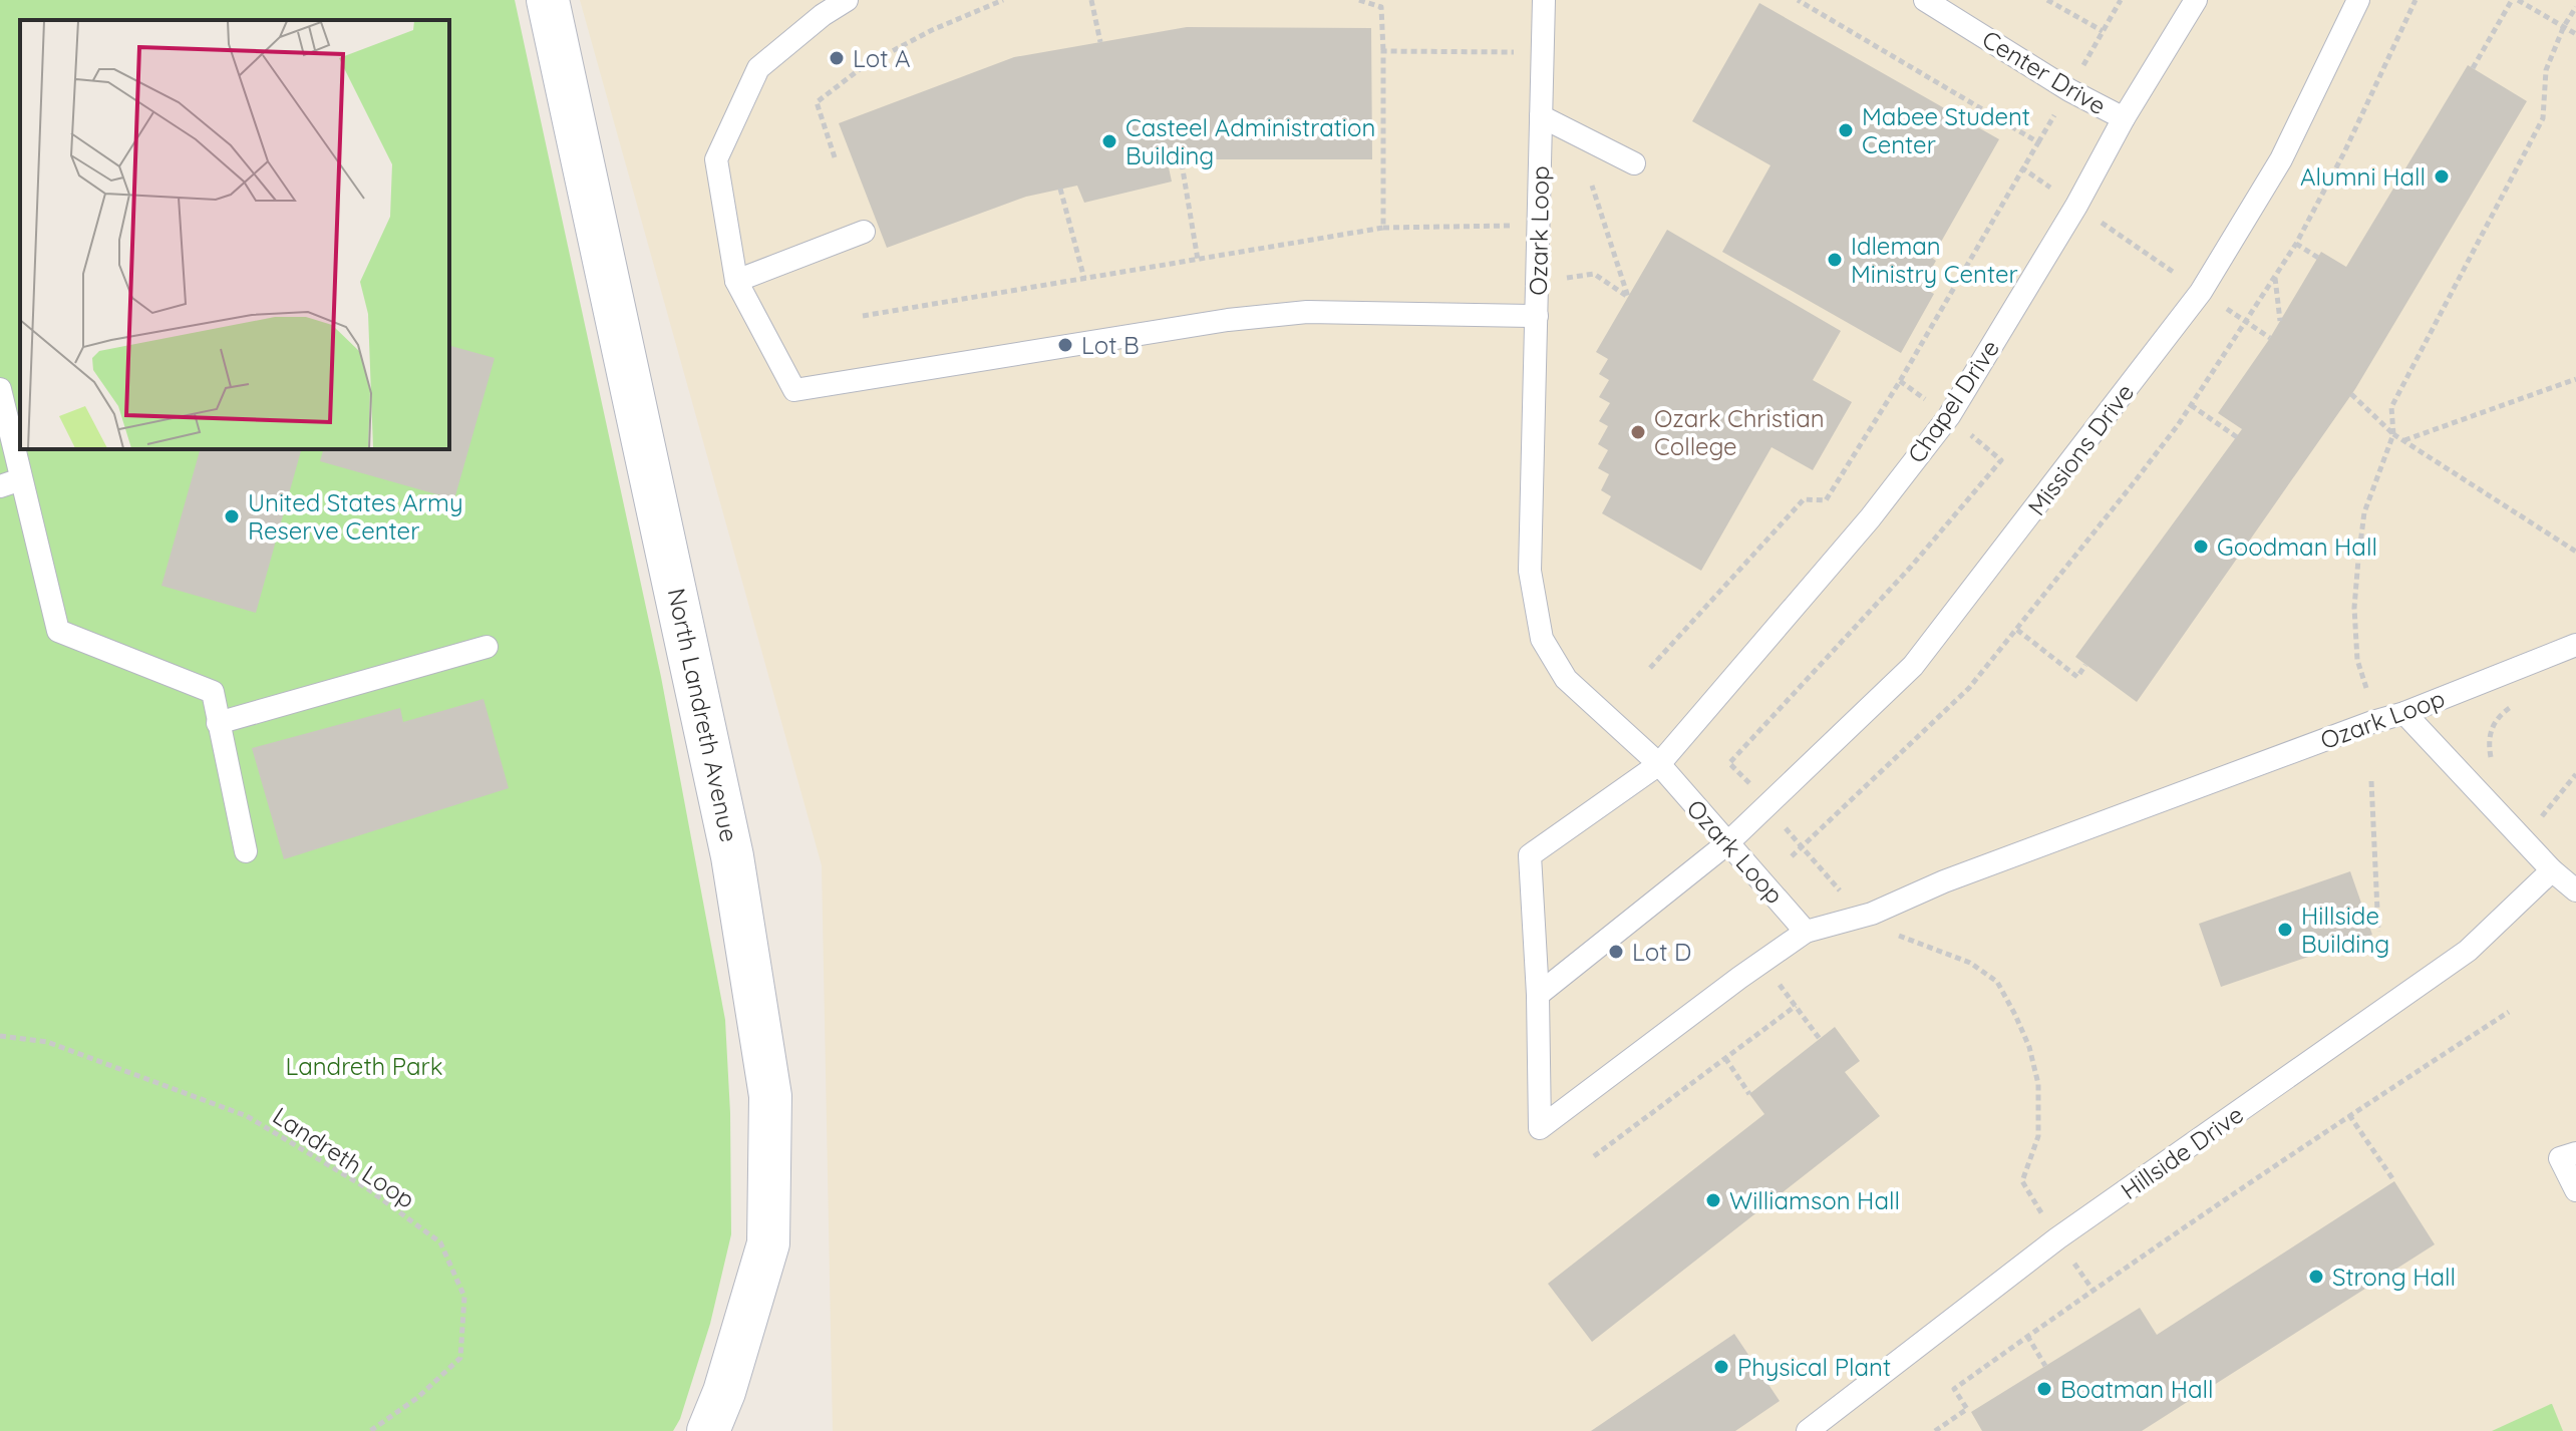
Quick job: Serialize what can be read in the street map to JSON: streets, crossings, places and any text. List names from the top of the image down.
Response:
{
  "streets": {
    "street": ["North Landreth Avenue"],
    "lane": [
      "Center Drive",
      "Ozark Loop",
      "Chapel Drive",
      "Missions Drive",
      "Hillside Drive"
    ],
    "path": ["Landreth Loop"]
  },
  "crossings": [
    ["Center Drive", "Chapel Drive"],
    ["Ozark Loop", "Chapel Drive"],
    ["Ozark Loop", "Missions Drive"],
    ["Chapel Drive", "Missions Drive"]
  ],
  "parks": ["Landreth Park"],
  "places": [
    "Lot A",
    "Mabee Student Center",
    "Casteel Administration Building",
    "Alumni Hall",
    "Idleman Ministry Center",
    "Lot B",
    "Ozark Christian College",
    "United States Army Reserve Center",
    "Goodman Hall",
    "Hillside Building",
    "Lot D",
    "Williamson Hall",
    "Strong Hall",
    "Physical Plant",
    "Boatman Hall"
  ]
}
